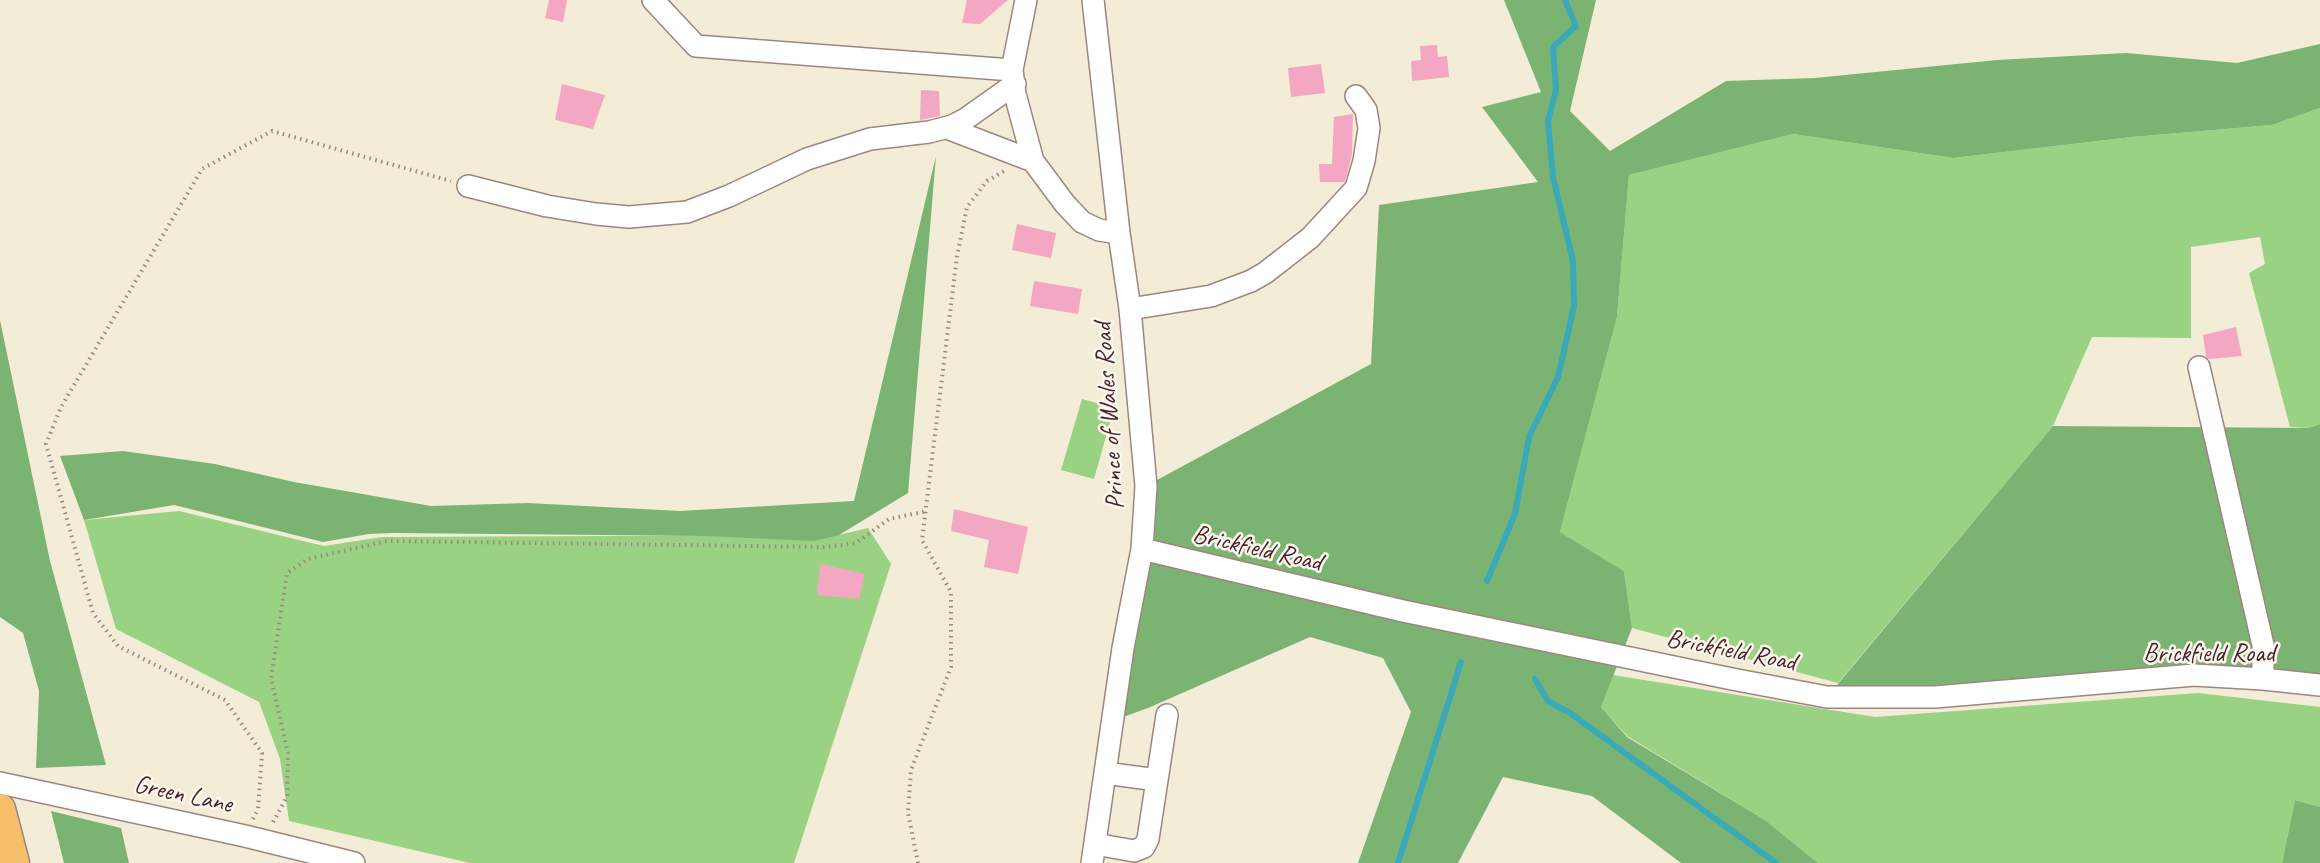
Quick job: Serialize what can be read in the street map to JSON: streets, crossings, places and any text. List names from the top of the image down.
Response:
{
  "streets": {
    "street": ["Prince of Wales Road", "Brickfield Road", "Green Lane"]
  },
  "crossings": [
    ["Prince of Wales Road", "Brickfield Road"]
  ]
}
